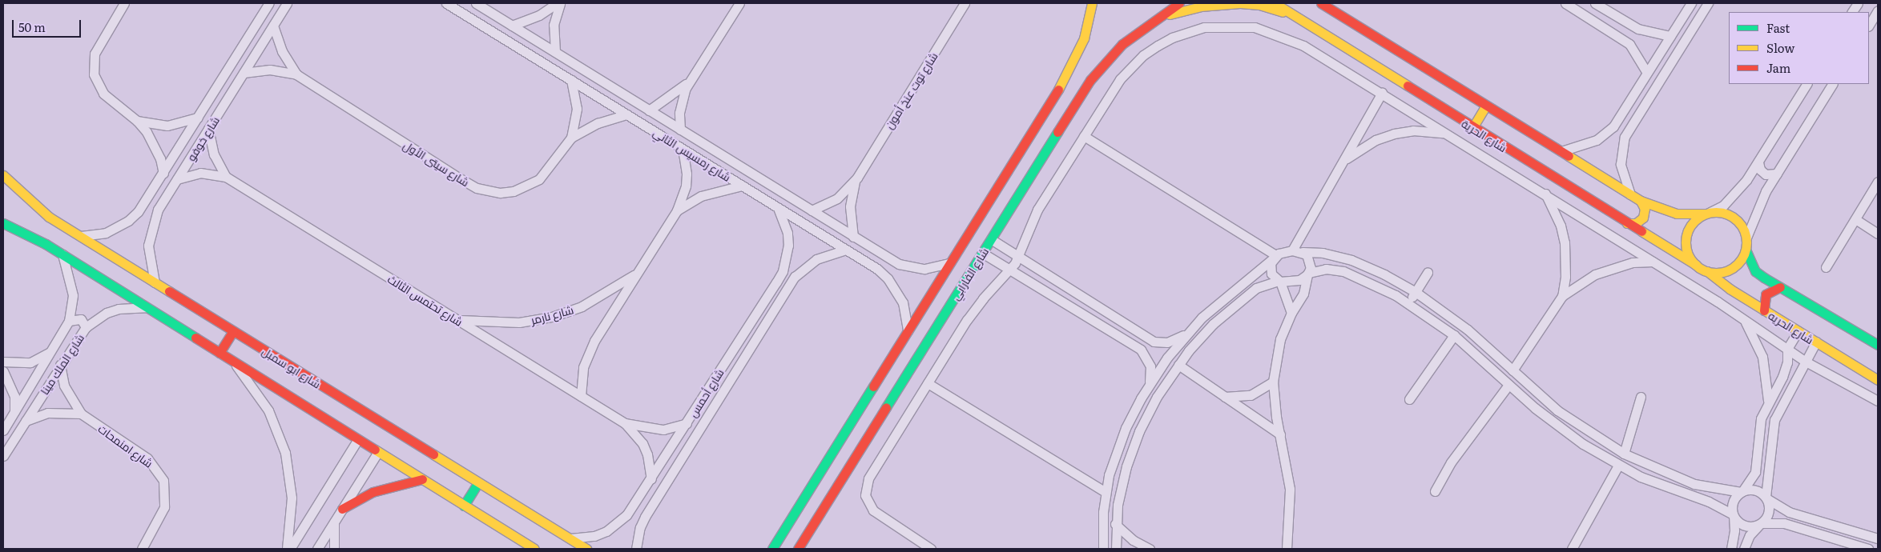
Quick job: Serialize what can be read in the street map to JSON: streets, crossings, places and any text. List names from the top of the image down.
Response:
{
  "streets": {
    "street": [
      "شارع توت عنخ أمون",
      "شارع الحرية",
      "شارع خوفو",
      "شارع رمسيس الثاني",
      "شارع سيتى الأول",
      "شارع الفارابي",
      "شارع تحتمس الثالث",
      "شارع نارمر",
      "شارع الحريه",
      "شارع الملك مينا",
      "شارع ابو سمبل",
      "شارع أحمس",
      "شارع امنمحات"
    ]
  },
  "crossings": [
    ["شارع توت عنخ أمون", "شارع رمسيس الثاني"],
    ["شارع الحرية", "شارع الفارابي"],
    ["شارع الحرية", "شارع الحريه"],
    ["شارع خوفو", "شارع سيتى الأول"],
    ["شارع خوفو", "شارع تحتمس الثالث"],
    ["شارع خوفو", "شارع ابو سمبل"],
    ["شارع رمسيس الثاني", "شارع سيتى الأول"],
    ["شارع رمسيس الثاني", "شارع الفارابي"],
    ["شارع رمسيس الثاني", "شارع نارمر"],
    ["شارع رمسيس الثاني", "شارع أحمس"],
    ["شارع تحتمس الثالث", "شارع نارمر"],
    ["شارع تحتمس الثالث", "شارع أحمس"],
    ["شارع الملك مينا", "شارع امنمحات"],
    ["شارع ابو سمبل", "شارع أحمس"]
  ],
  "legend": ["Fast", "Slow", "Jam"],
  "scale_bar": "50 m"
}
